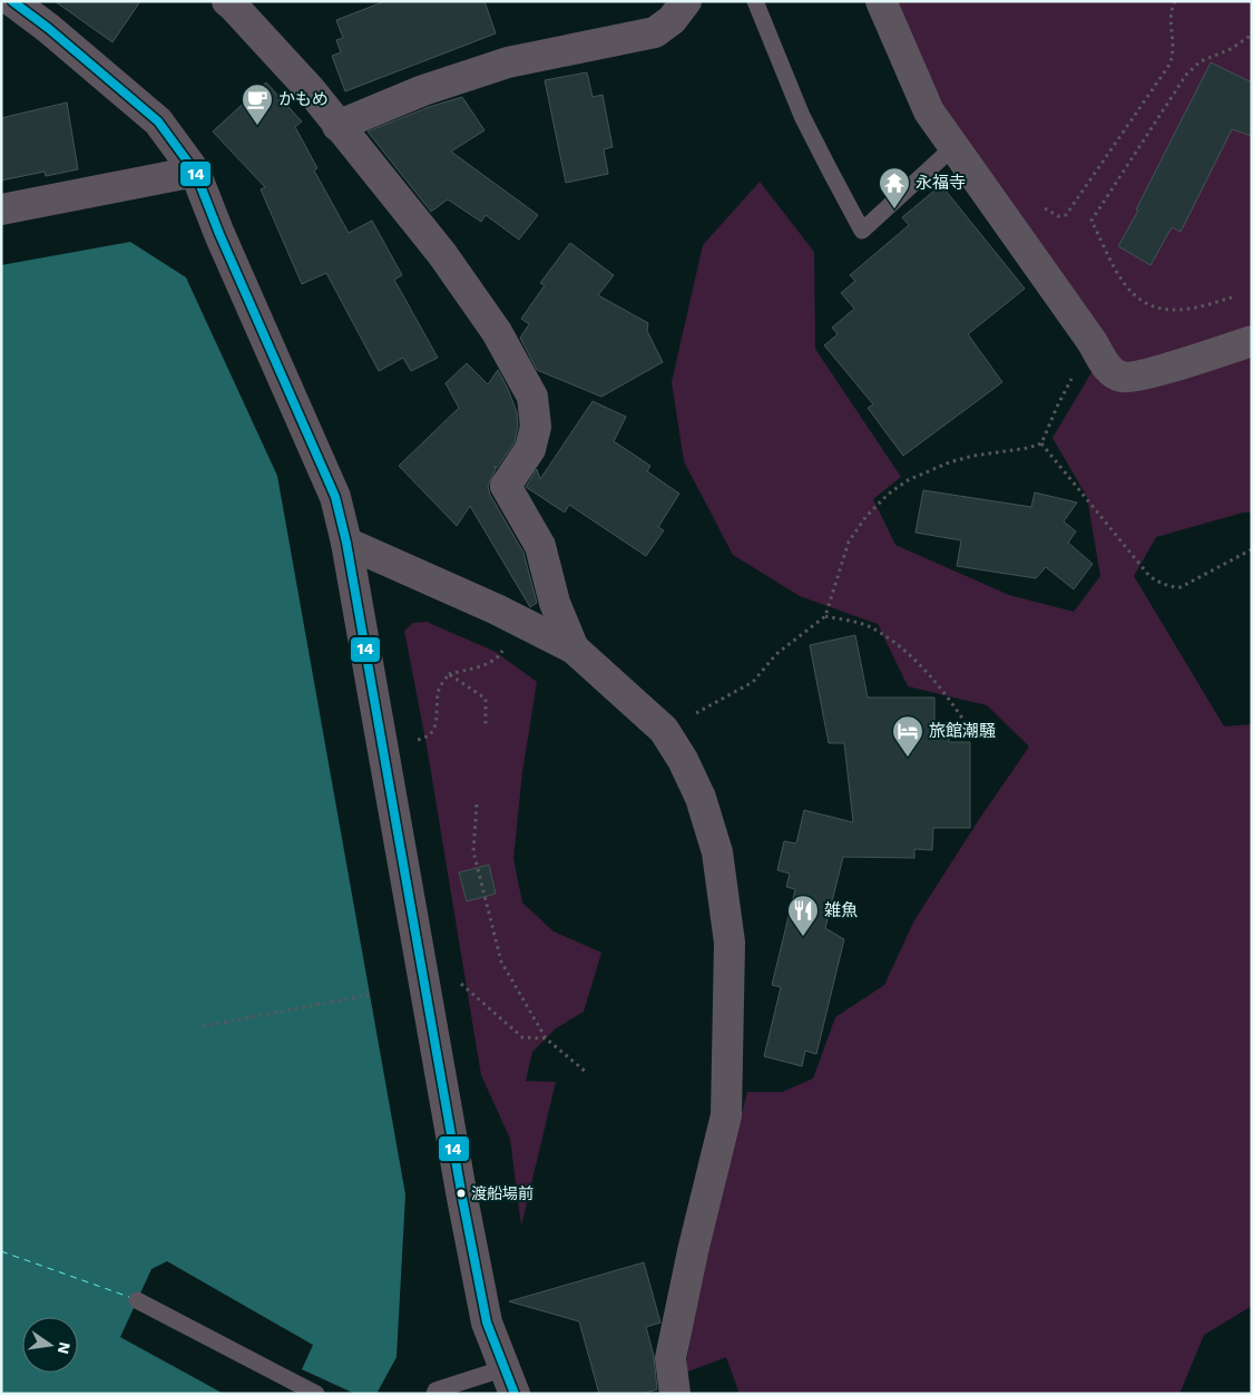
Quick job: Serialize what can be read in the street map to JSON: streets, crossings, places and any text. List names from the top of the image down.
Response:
{
  "places": {
    "cafe": ["かもめ"],
    "temple": ["永福寺"],
    "hotel": ["旅館潮騒"],
    "restaurant": ["雑魚"],
    "other": ["渡船場前"]
  },
  "lines": ["transit line 14"],
  "north": "right"
}
